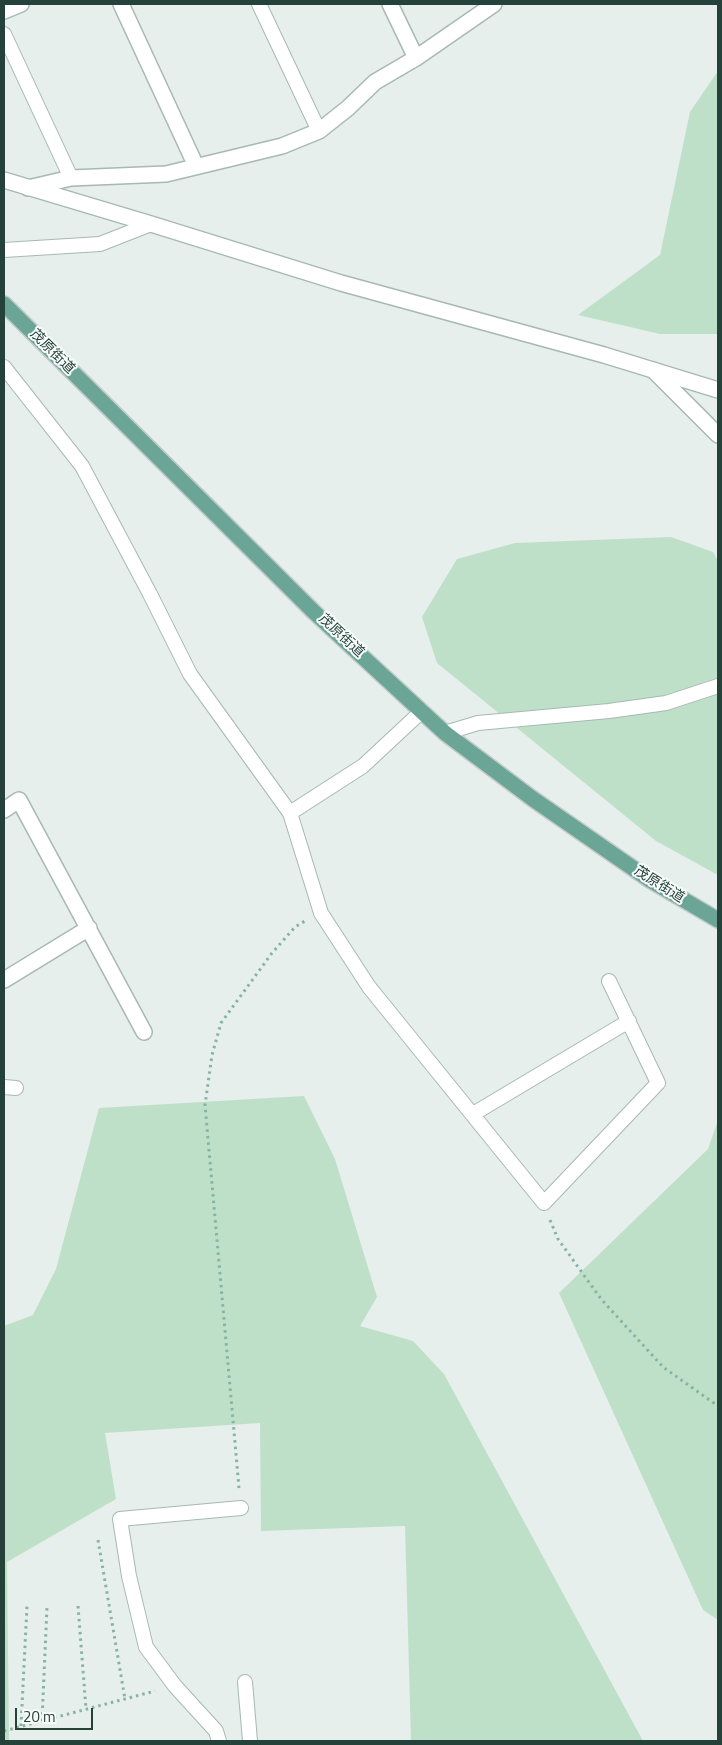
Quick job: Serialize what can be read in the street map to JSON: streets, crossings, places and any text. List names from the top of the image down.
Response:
{
  "streets": {
    "main road": ["茂原街道"]
  },
  "scale_bar": "20 m"
}
